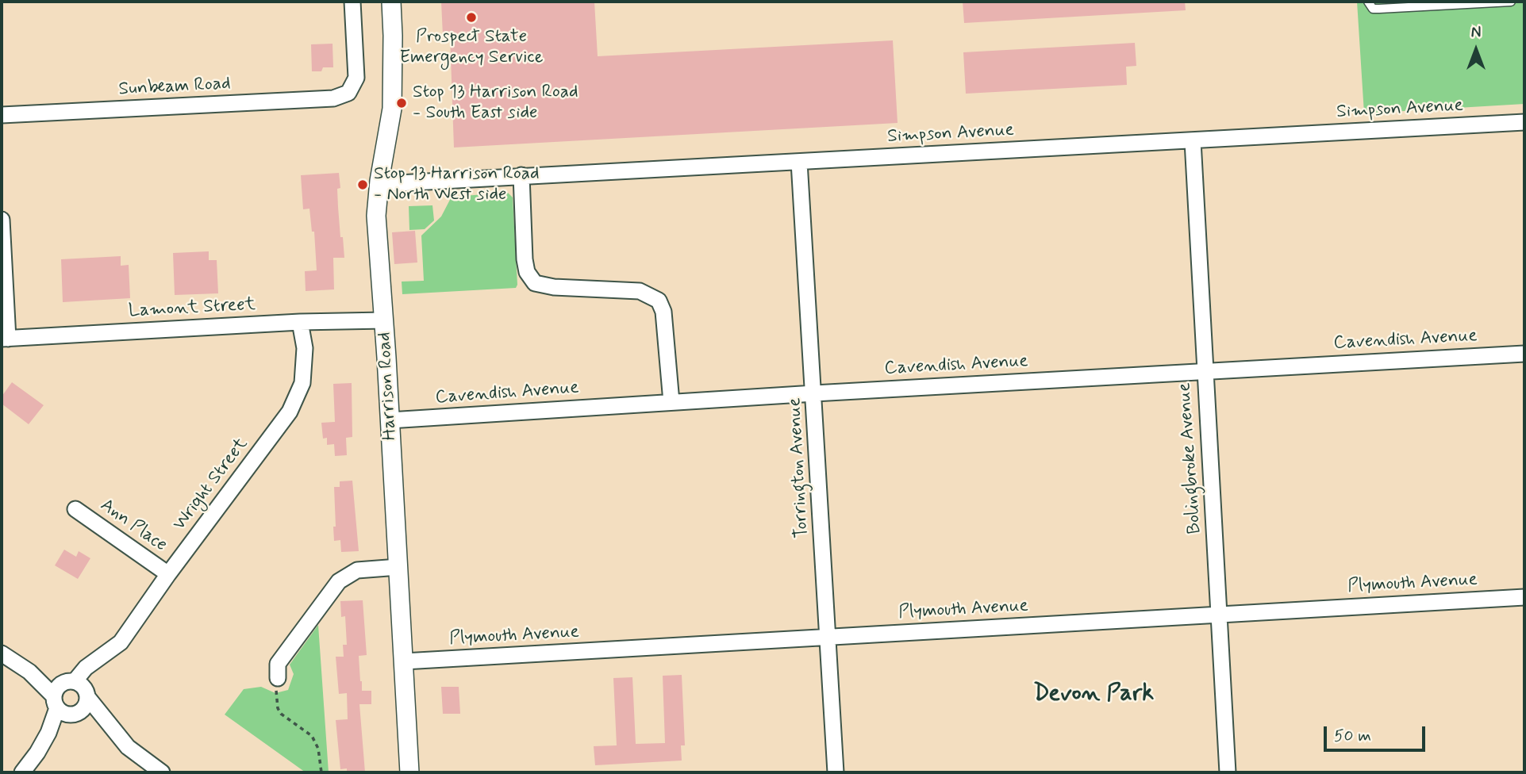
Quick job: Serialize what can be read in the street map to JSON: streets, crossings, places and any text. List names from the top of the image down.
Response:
{
  "streets": {
    "street": [
      "Sunbeam Road",
      "Simpson Avenue",
      "Lamont Street",
      "Cavendish Avenue",
      "Harrison Road",
      "Bolingbroke Avenue",
      "Torrington Avenue",
      "Wright Street",
      "Ann Place",
      "Plymouth Avenue"
    ]
  },
  "crossings": [
    ["Simpson Avenue", "Harrison Road"],
    ["Simpson Avenue", "Bolingbroke Avenue"],
    ["Simpson Avenue", "Torrington Avenue"],
    ["Lamont Street", "Harrison Road"],
    ["Lamont Street", "Wright Street"],
    ["Cavendish Avenue", "Harrison Road"],
    ["Cavendish Avenue", "Bolingbroke Avenue"],
    ["Cavendish Avenue", "Torrington Avenue"],
    ["Harrison Road", "Plymouth Avenue"],
    ["Bolingbroke Avenue", "Plymouth Avenue"],
    ["Torrington Avenue", "Plymouth Avenue"],
    ["Wright Street", "Ann Place"]
  ],
  "districts": ["Devon Park"],
  "places": ["Prospect State Emergency Service", "Stop 13 Harrison Road - South East side", "Stop 13 Harrison Road - North West side"],
  "scale_bar": "50 m",
  "north": "top"
}
